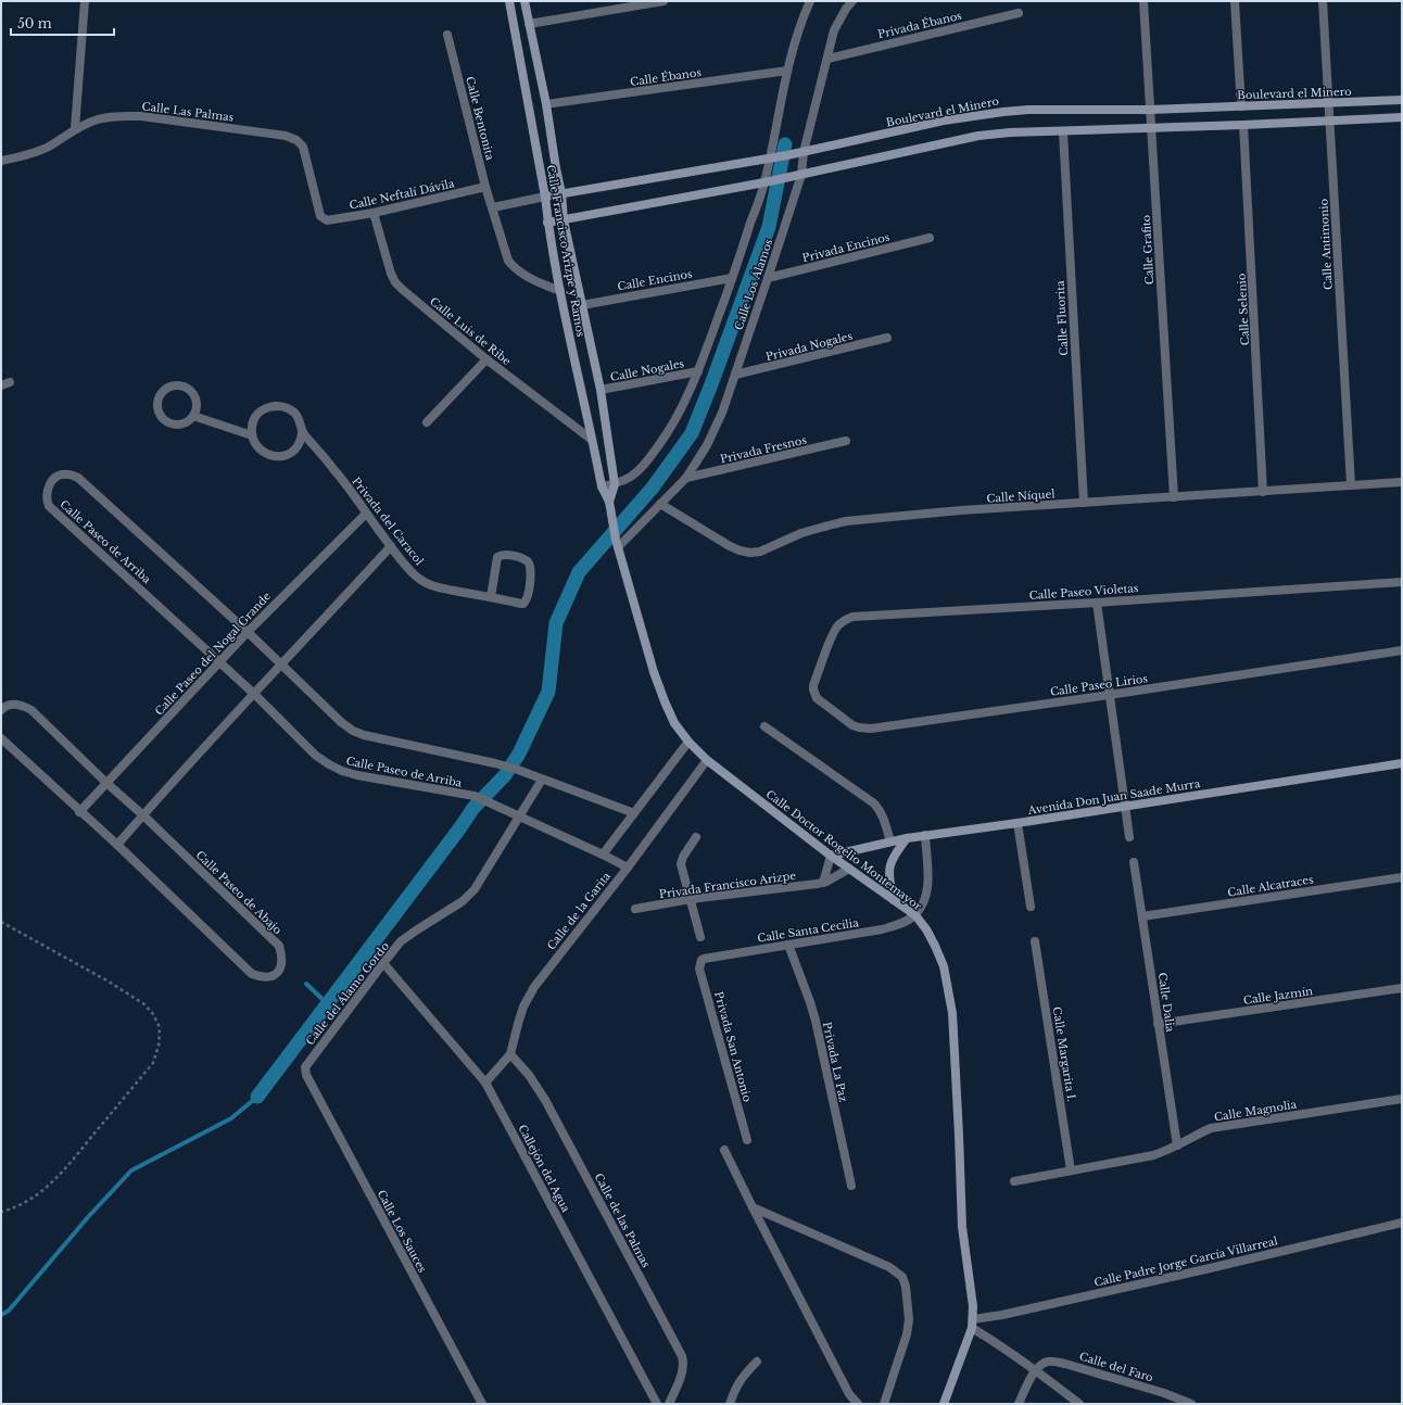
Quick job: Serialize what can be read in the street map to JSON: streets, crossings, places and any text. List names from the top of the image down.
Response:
{
  "streets": {
    "street": [
      "Privada Ébanos",
      "Calle Ébanos",
      "Boulevard el Minero",
      "Calle Las Palmas",
      "Calle Bentonita",
      "Calle Neftalí Dávila",
      "Calle Antimonio",
      "Privada Encinos",
      "Calle Grafito",
      "Calle Francisco Arizpe y Ramos",
      "Calle Encinos",
      "Calle Los Álamos",
      "Calle Selenio",
      "Calle Fluorita",
      "Calle Luis de Ribe",
      "Privada Nogales",
      "Calle Nogales",
      "Privada Fresnos",
      "Calle Níquel",
      "Privada del Caracol",
      "Calle Paseo de Arriba",
      "Calle Paseo Violetas",
      "Calle Paseo del Nogal Grande",
      "Calle Paseo Lirios",
      "Avenida Don Juan Saade Murra",
      "Calle Doctor Rogelio Montemayor",
      "Privada Francisco Arizpe",
      "Calle Alcatraces",
      "Calle Paseo de Abajo",
      "Calle de la Garita",
      "Calle Santa Cecilia",
      "Calle del Álamo Gordo",
      "Calle Jazmín",
      "Calle Dalia",
      "Privada San Antonio",
      "Calle Margarita I.",
      "Privada La Paz",
      "Calle Magnolia",
      "Callejón del Agua",
      "Calle de las Palmas",
      "Calle Los Sauces",
      "Calle Padre Jorge García Villarreal",
      "Calle del Faro"
    ]
  },
  "crossings": [
    ["Privada Ébanos", "Calle Los Álamos"],
    ["Calle Ébanos", "Calle Francisco Arizpe y Ramos"],
    ["Calle Ébanos", "Calle Los Álamos"],
    ["Boulevard el Minero", "Calle Antimonio"],
    ["Boulevard el Minero", "Calle Grafito"],
    ["Boulevard el Minero", "Calle Francisco Arizpe y Ramos"],
    ["Boulevard el Minero", "Calle Los Álamos"],
    ["Calle Las Palmas", "Calle Neftalí Dávila"],
    ["Calle Bentonita", "Calle Neftalí Dávila"],
    ["Calle Bentonita", "Calle Francisco Arizpe y Ramos"],
    ["Calle Neftalí Dávila", "Calle Luis de Ribe"],
    ["Calle Antimonio", "Calle Níquel"],
    ["Privada Encinos", "Calle Los Álamos"],
    ["Calle Grafito", "Calle Níquel"],
    ["Calle Francisco Arizpe y Ramos", "Calle Encinos"],
    ["Calle Francisco Arizpe y Ramos", "Calle Los Álamos"],
    ["Calle Francisco Arizpe y Ramos", "Calle Luis de Ribe"],
    ["Calle Francisco Arizpe y Ramos", "Calle Nogales"],
    ["Calle Francisco Arizpe y Ramos", "Calle Doctor Rogelio Montemayor"],
    ["Calle Encinos", "Calle Los Álamos"],
    ["Calle Los Álamos", "Privada Nogales"],
    ["Calle Los Álamos", "Calle Nogales"],
    ["Calle Los Álamos", "Privada Fresnos"],
    ["Calle Los Álamos", "Calle Níquel"],
    ["Calle Los Álamos", "Calle Doctor Rogelio Montemayor"],
    ["Calle Selenio", "Calle Níquel"],
    ["Calle Fluorita", "Calle Níquel"],
    ["Privada del Caracol", "Calle Paseo del Nogal Grande"],
    ["Calle Paseo de Arriba", "Calle Paseo del Nogal Grande"],
    ["Calle Paseo de Arriba", "Calle de la Garita"],
    ["Calle Paseo de Arriba", "Calle del Álamo Gordo"],
    ["Calle Paseo Violetas", "Calle Paseo Lirios"],
    ["Calle Paseo del Nogal Grande", "Calle Paseo de Abajo"],
    ["Avenida Don Juan Saade Murra", "Calle Doctor Rogelio Montemayor"],
    ["Calle Doctor Rogelio Montemayor", "Privada Francisco Arizpe"],
    ["Calle Doctor Rogelio Montemayor", "Calle de la Garita"],
    ["Calle Doctor Rogelio Montemayor", "Calle Santa Cecilia"],
    ["Calle Doctor Rogelio Montemayor", "Calle Padre Jorge García Villarreal"],
    ["Calle Alcatraces", "Calle Dalia"],
    ["Calle de la Garita", "Callejón del Agua"],
    ["Calle de la Garita", "Calle de las Palmas"],
    ["Calle Santa Cecilia", "Privada San Antonio"],
    ["Calle Santa Cecilia", "Privada La Paz"],
    ["Calle del Álamo Gordo", "Callejón del Agua"],
    ["Calle del Álamo Gordo", "Calle Los Sauces"],
    ["Calle Jazmín", "Calle Dalia"],
    ["Calle Dalia", "Calle Magnolia"],
    ["Calle Margarita I.", "Calle Magnolia"]
  ],
  "scale_bar": "50 m"
}
